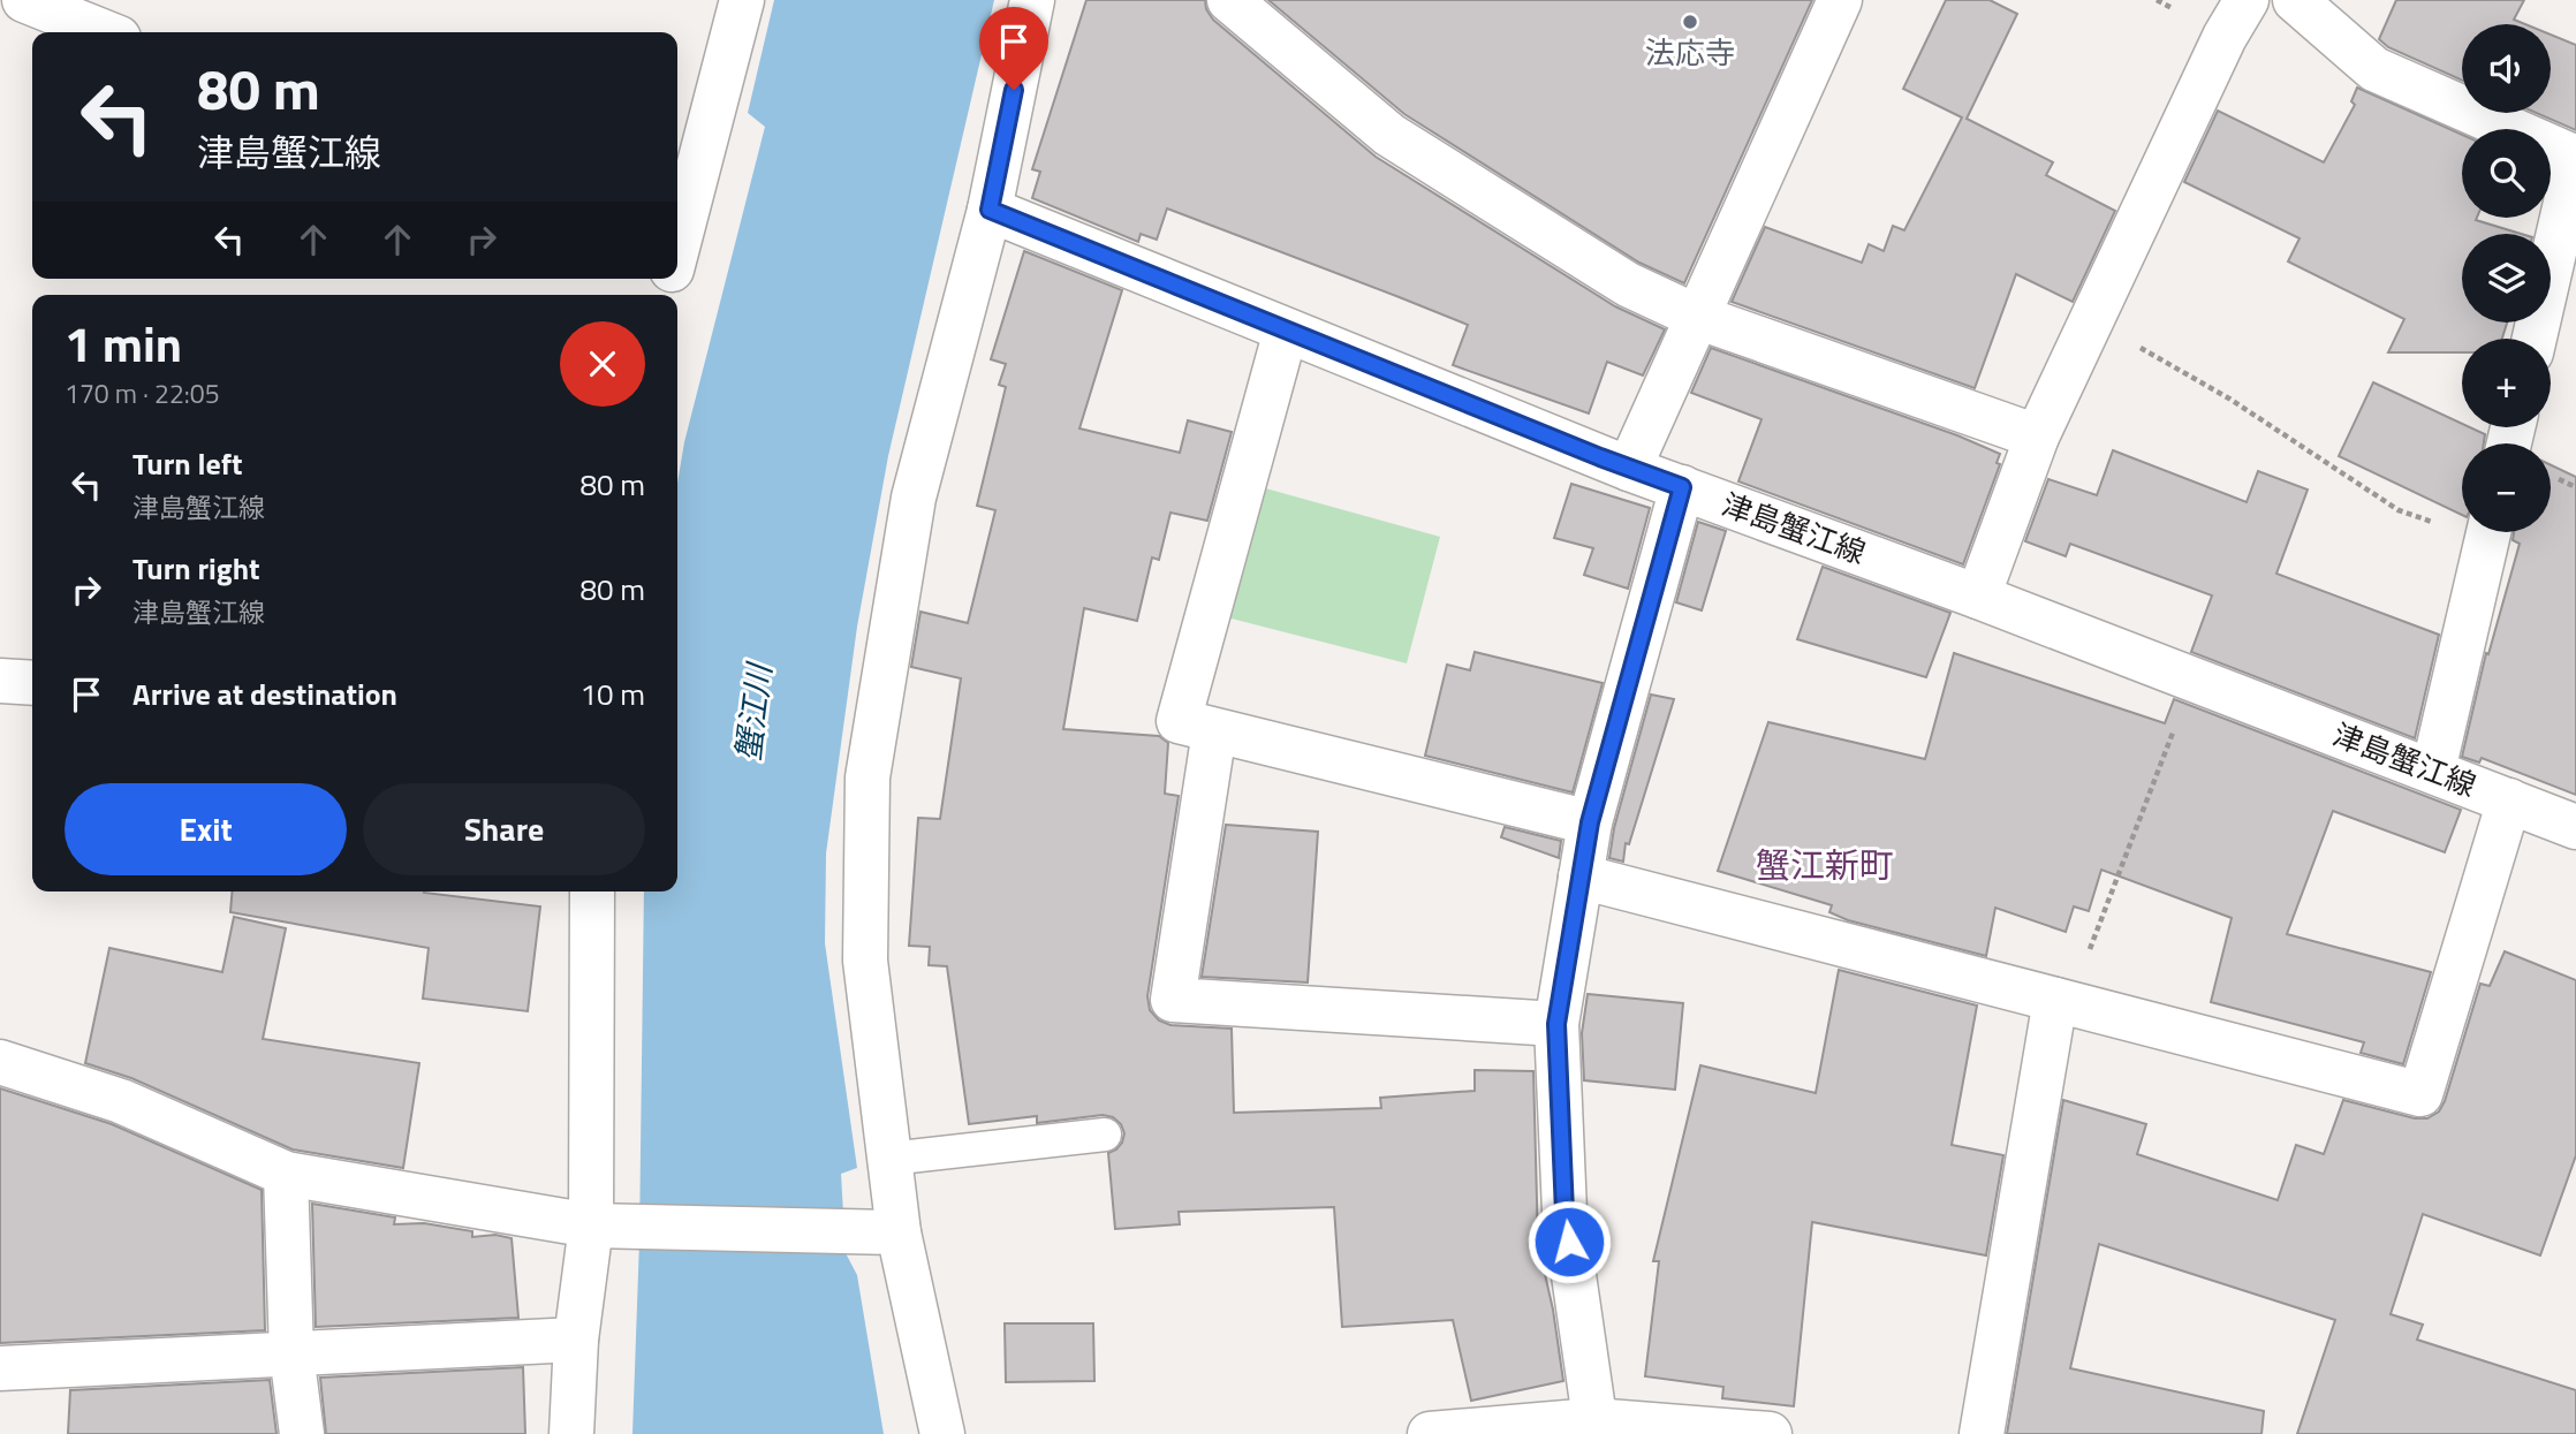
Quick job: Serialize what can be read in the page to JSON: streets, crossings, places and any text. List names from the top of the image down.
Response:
{
  "streets": {
    "street": ["津島蟹江線"]
  },
  "districts": ["蟹江新町"],
  "water": ["蟹江川"],
  "places": ["法応寺"],
  "page": {
    "map_buttons": ["+", "−"],
    "turn": ["80 m", "津島蟹江線"],
    "heading": ["1 min", "170 m · 22:05"],
    "list": [
      {
        "name": "Turn left",
        "note": "津島蟹江線",
        "value": "80 m"
      },
      {
        "name": "Turn right",
        "note": "津島蟹江線",
        "value": "80 m"
      },
      {
        "name": "Arrive at destination",
        "value": "10 m"
      }
    ],
    "buttons": ["Exit", "Share"]
  }
}
